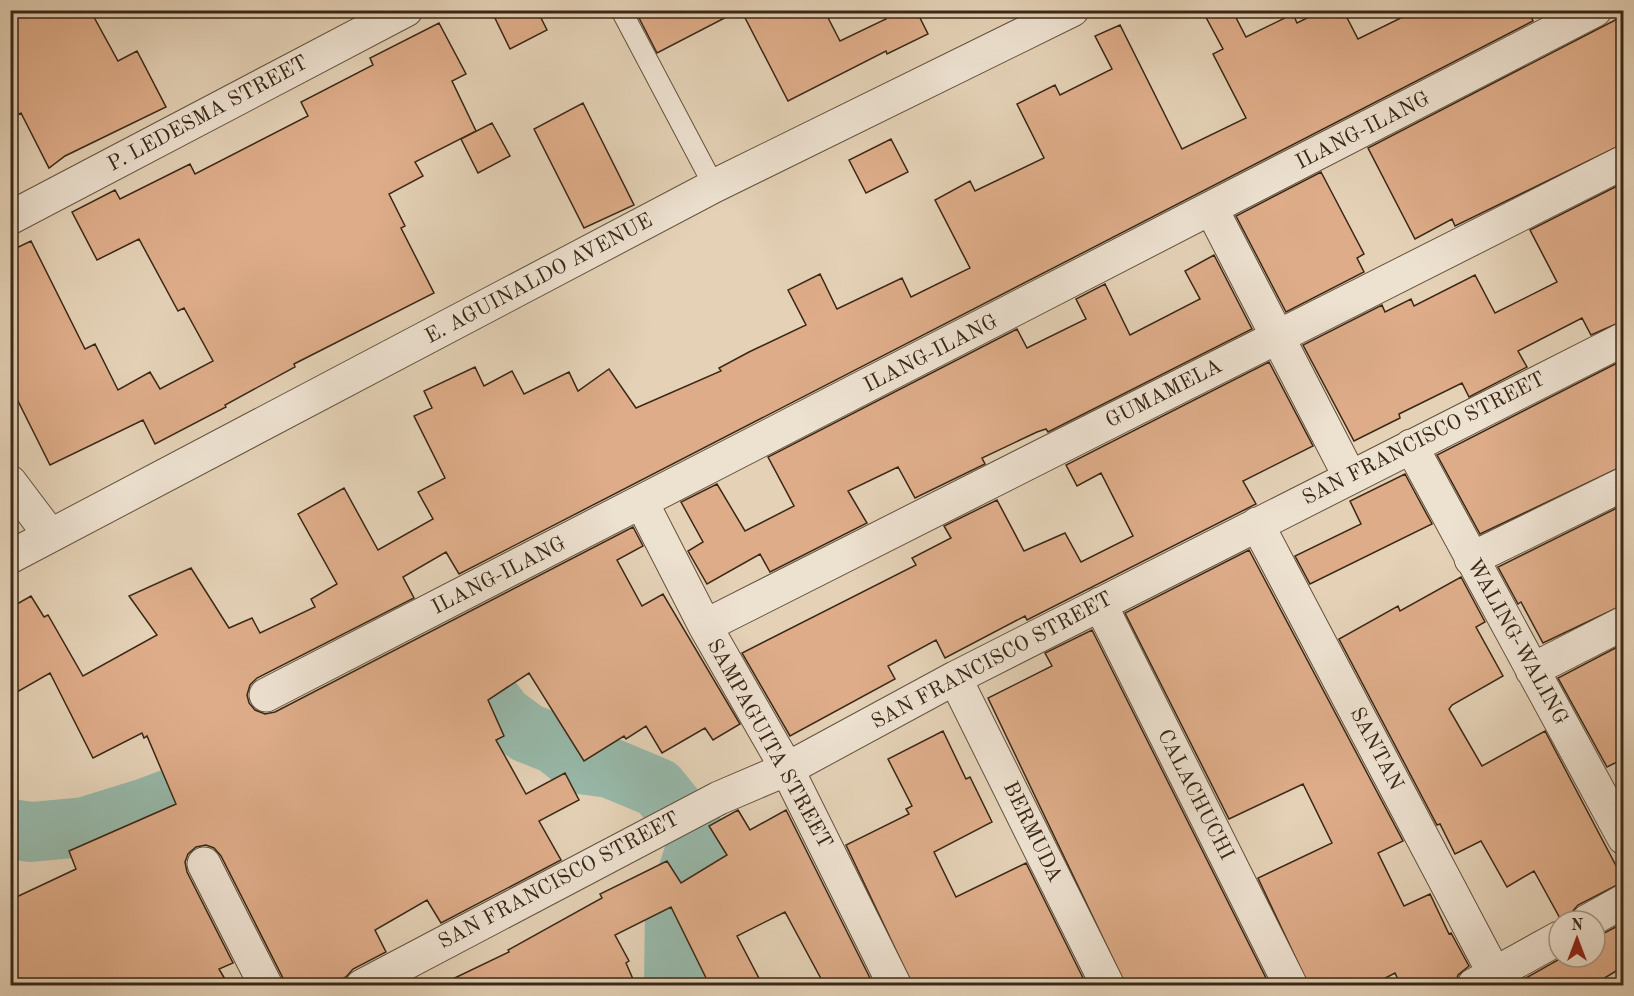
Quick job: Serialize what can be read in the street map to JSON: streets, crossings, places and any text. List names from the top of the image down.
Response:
{
  "streets": {
    "street": [
      "P. LEDESMA STREET",
      "ILANG-ILANG",
      "E. AGUINALDO AVENUE",
      "GUMAMELA",
      "SAN FRANCISCO STREET",
      "WALING-WALING",
      "SAMPAGUITA STREET",
      "SANTAN",
      "CALACHUCHI",
      "BERMUDA"
    ]
  },
  "crossings": [
    ["ILANG-ILANG", "SAMPAGUITA STREET"],
    ["GUMAMELA", "SAMPAGUITA STREET"],
    ["SAN FRANCISCO STREET", "WALING-WALING"],
    ["SAN FRANCISCO STREET", "SAMPAGUITA STREET"],
    ["SAN FRANCISCO STREET", "SANTAN"],
    ["SAN FRANCISCO STREET", "CALACHUCHI"],
    ["SAN FRANCISCO STREET", "BERMUDA"]
  ],
  "north": "top"
}
